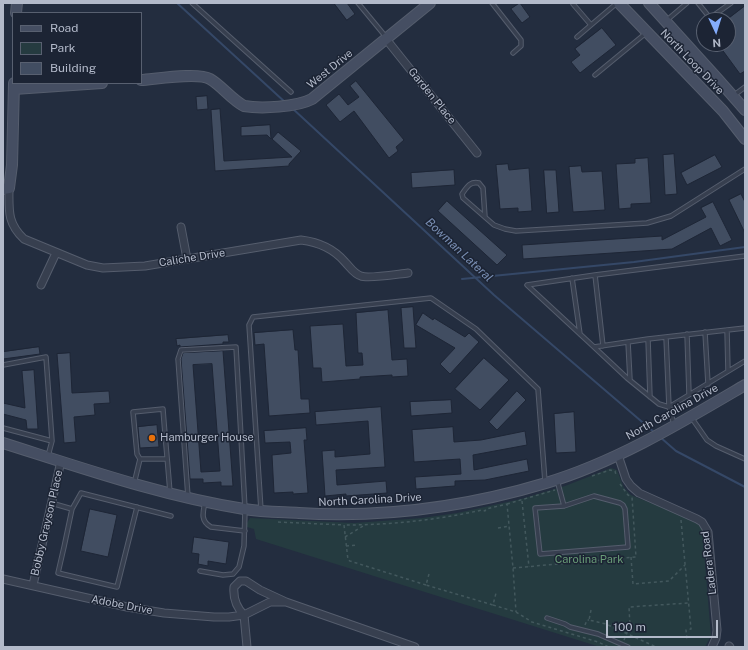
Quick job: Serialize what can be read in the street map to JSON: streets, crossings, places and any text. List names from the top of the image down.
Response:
{
  "streets": {
    "main road": ["North Loop Drive", "West Drive", "North Carolina Drive"],
    "street": [
      "Garden Place",
      "Caliche Drive",
      "Bobby Grayson Place",
      "Ladera Road",
      "Adobe Drive"
    ]
  },
  "crossings": [
    ["West Drive", "Garden Place"],
    ["North Carolina Drive", "Bobby Grayson Place"],
    ["North Carolina Drive", "Ladera Road"],
    ["Bobby Grayson Place", "Adobe Drive"]
  ],
  "water": ["Bowman Lateral"],
  "parks": ["Carolina Park"],
  "places": ["Hamburger House"],
  "legend": ["Road", "Park", "Building"],
  "scale_bar": "100 m",
  "north": "bottom"
}
